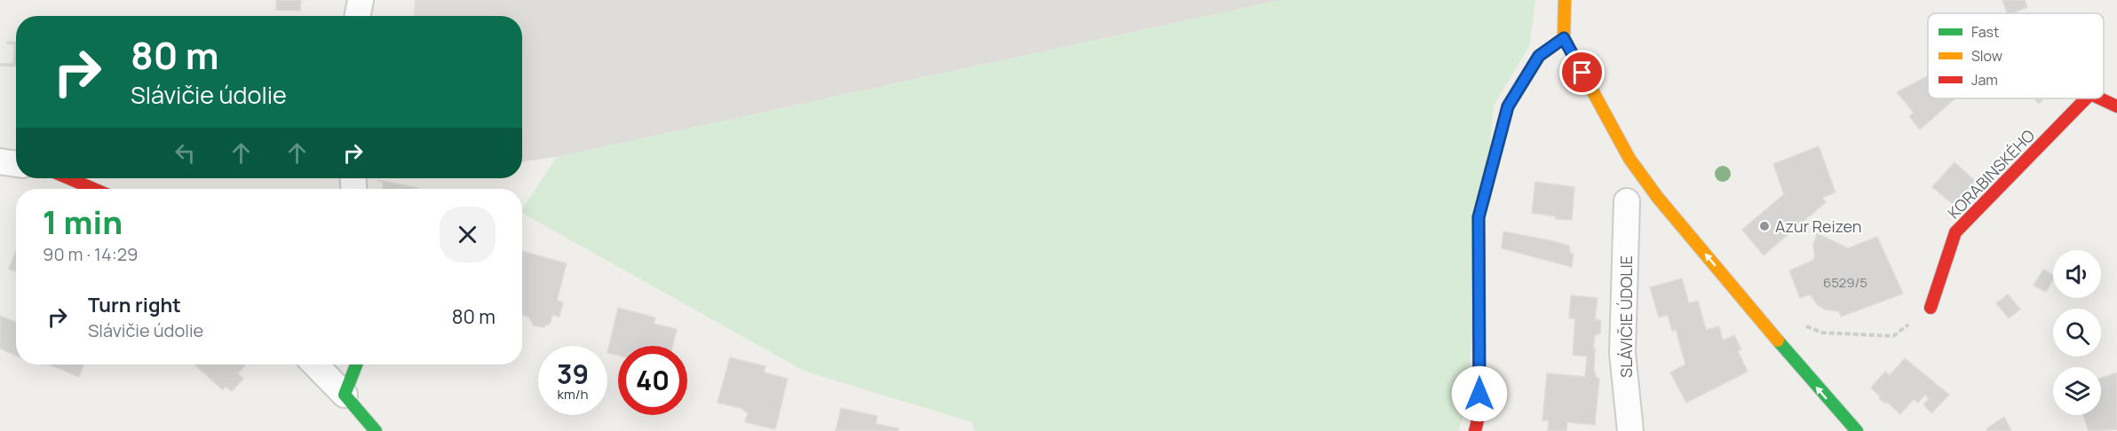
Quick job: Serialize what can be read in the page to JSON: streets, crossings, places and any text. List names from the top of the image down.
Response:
{
  "streets": {
    "street": ["KORABINSKÉHO", "SLÁVIČIE ÚDOLIE"]
  },
  "places": ["Azur Reizen"],
  "house_numbers": ["6529/5"],
  "legend": ["Fast", "Slow", "Jam"],
  "page": {
    "turn": ["80 m", "Slávičie údolie"],
    "heading": ["1 min", "90 m · 14:29"],
    "list": [
      {
        "name": "Turn right",
        "note": "Slávičie údolie",
        "value": "80 m"
      }
    ],
    "speed": "39 km/h",
    "limit": "40"
  }
}
